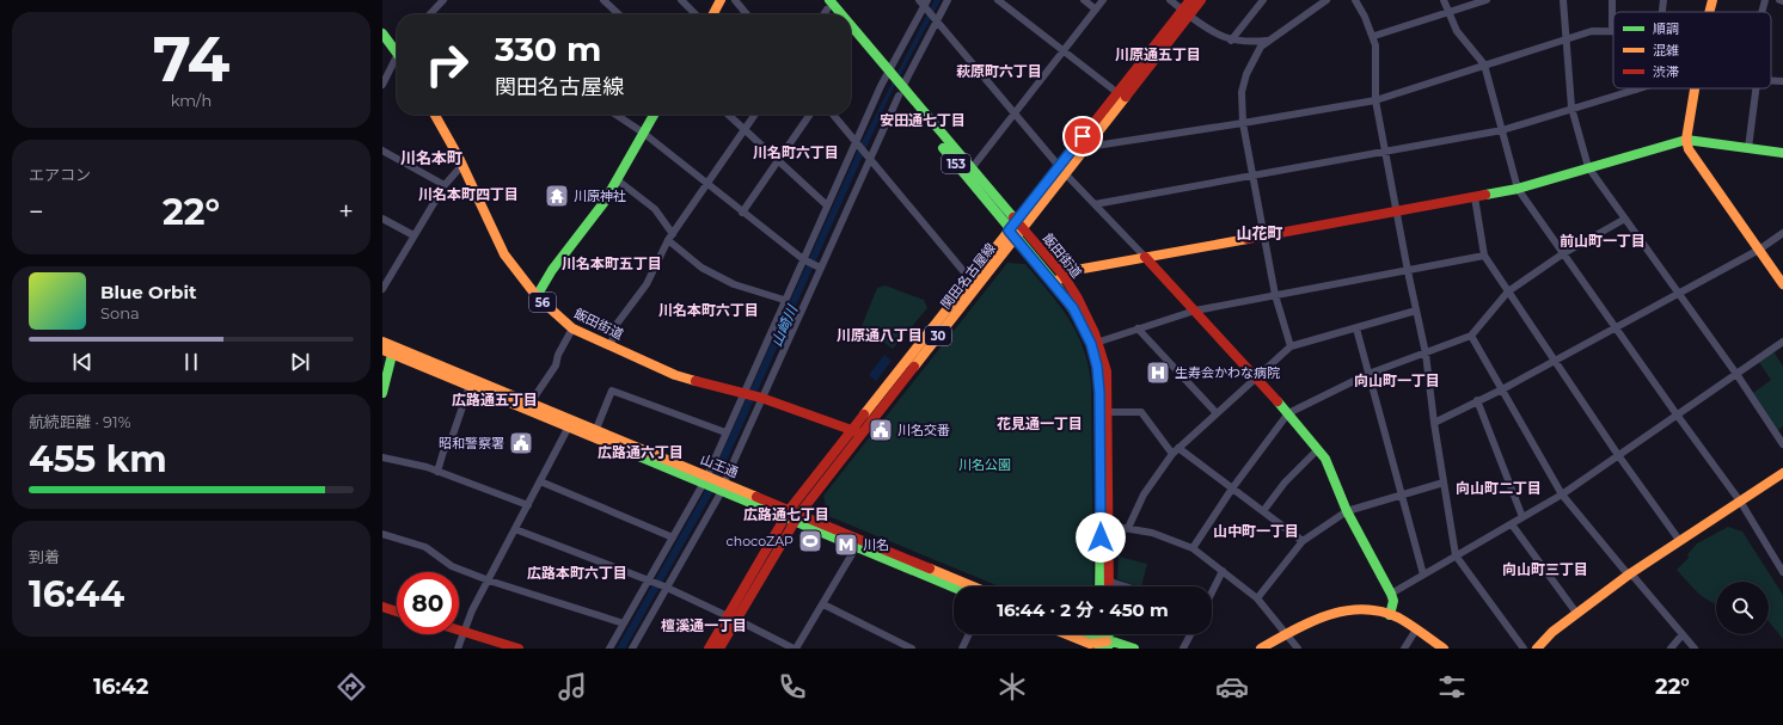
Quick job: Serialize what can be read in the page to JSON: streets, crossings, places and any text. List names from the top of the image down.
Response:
{
  "streets": {
    "main road": [
      "153",
      "飯田街道",
      "関田名古屋線",
      "56",
      "30",
      "山王通"
    ]
  },
  "crossings": [
    ["飯田街道", "関田名古屋線"],
    ["関田名古屋線", "山王通"]
  ],
  "districts": [
    "川原通五丁目",
    "萩原町六丁目",
    "安田通七丁目",
    "川名町六丁目",
    "川名本町",
    "川名本町四丁目",
    "山花町",
    "前山町一丁目",
    "川名本町五丁目",
    "川名本町六丁目",
    "川原通八丁目",
    "向山町一丁目",
    "広路通五丁目",
    "花見通一丁目",
    "広路通六丁目",
    "向山町二丁目",
    "広路通七丁目",
    "山中町一丁目",
    "向山町三丁目",
    "広路本町六丁目",
    "檀溪通一丁目"
  ],
  "water": ["山崎川"],
  "parks": ["川名公園"],
  "places": {
    "temple": ["川原神社"],
    "hospital": ["生寿会かわな病院"],
    "public building": ["川名交番", "昭和警察署"],
    "sports": ["chocoZAP"],
    "metro station": ["川名"]
  },
  "legend": ["順調", "混雑", "渋滞"],
  "page": {
    "tile": [
      ["74", "km/h"],
      "エアコン",
      ["航続距離 · 91%", "455 km"],
      ["到着", "16:44"]
    ],
    "turn": ["330 m", "関田名古屋線"],
    "heat": ["−", "22°", "+"],
    "song": ["Blue Orbit", "Sona"],
    "limit": "80",
    "trip": "16:44 · 2 分 · 450 m",
    "tabs": ["16:42", "22°"]
  }
}
